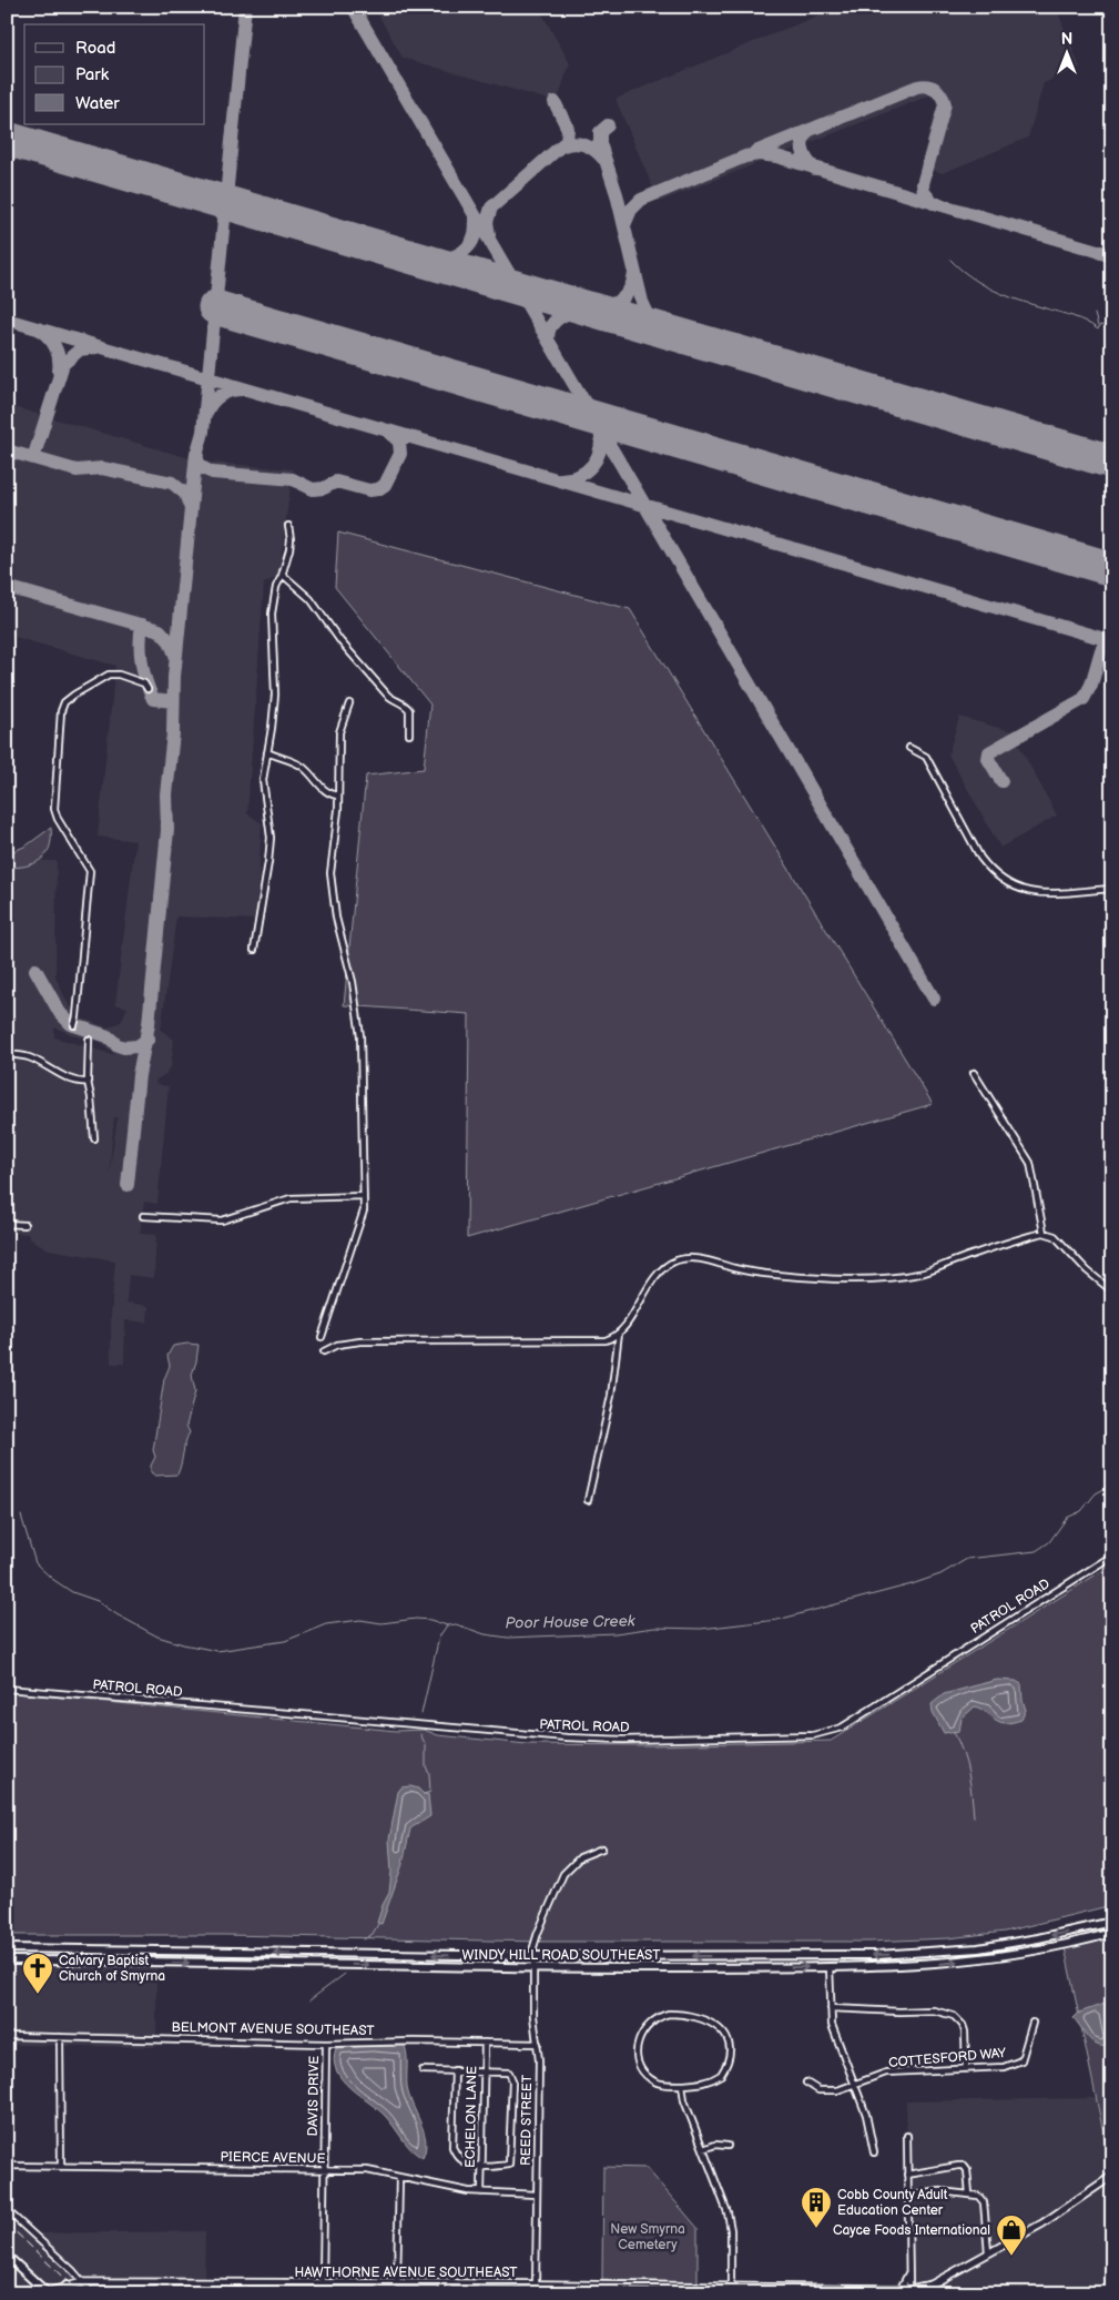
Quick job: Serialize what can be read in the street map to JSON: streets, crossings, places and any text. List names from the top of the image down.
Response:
{
  "streets": {
    "main road": ["WINDY HILL ROAD SOUTHEAST"],
    "street": [
      "PATROL ROAD",
      "BELMONT AVENUE SOUTHEAST",
      "COTTESFORD WAY",
      "DAVIS DRIVE",
      "ECHELON LANE",
      "REED STREET",
      "PIERCE AVENUE",
      "HAWTHORNE AVENUE SOUTHEAST"
    ]
  },
  "crossings": [
    ["WINDY HILL ROAD SOUTHEAST", "REED STREET"],
    ["BELMONT AVENUE SOUTHEAST", "DAVIS DRIVE"],
    ["BELMONT AVENUE SOUTHEAST", "ECHELON LANE"],
    ["BELMONT AVENUE SOUTHEAST", "REED STREET"],
    ["DAVIS DRIVE", "PIERCE AVENUE"],
    ["DAVIS DRIVE", "HAWTHORNE AVENUE SOUTHEAST"],
    ["ECHELON LANE", "PIERCE AVENUE"],
    ["REED STREET", "PIERCE AVENUE"],
    ["REED STREET", "HAWTHORNE AVENUE SOUTHEAST"]
  ],
  "water": ["Poor House Creek"],
  "parks": ["New Smyrna Cemetery"],
  "places": {
    "church": ["Calvary Baptist Church of Smyrna"],
    "building": ["Cobb County Adult Education Center"],
    "shop": ["Cayce Foods International"]
  },
  "legend": ["Road", "Park", "Water"],
  "north": "top"
}
